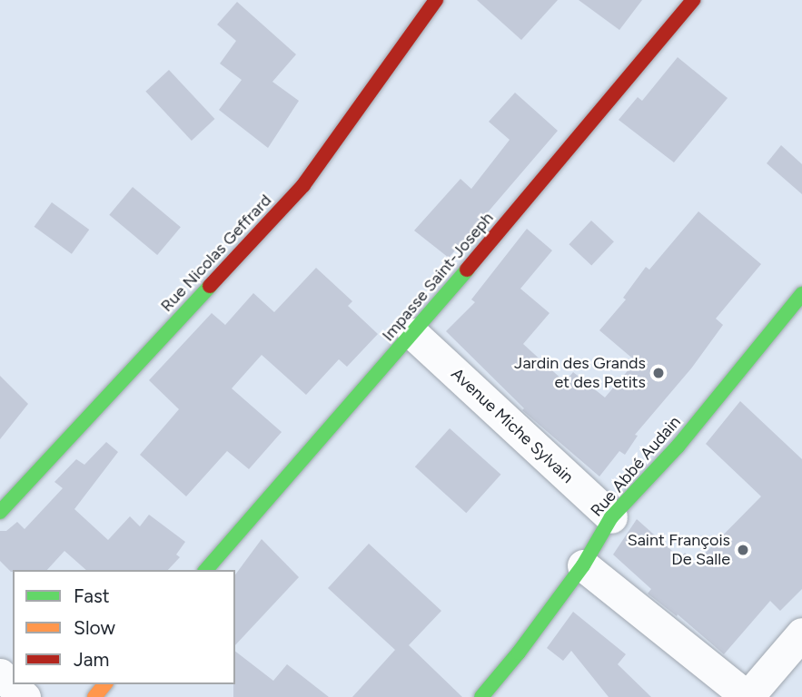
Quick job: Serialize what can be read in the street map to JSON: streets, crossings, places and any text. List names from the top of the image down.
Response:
{
  "streets": {
    "street": [
      "Rue Nicolas Geffrard",
      "Impasse Saint-Joseph",
      "Avenue Miche Sylvain",
      "Rue Abbé Audain"
    ]
  },
  "crossings": [
    ["Impasse Saint-Joseph", "Avenue Miche Sylvain"],
    ["Avenue Miche Sylvain", "Rue Abbé Audain"]
  ],
  "places": ["Jardin des Grands et des Petits", "Saint François De Salle"],
  "legend": ["Fast", "Slow", "Jam"]
}
